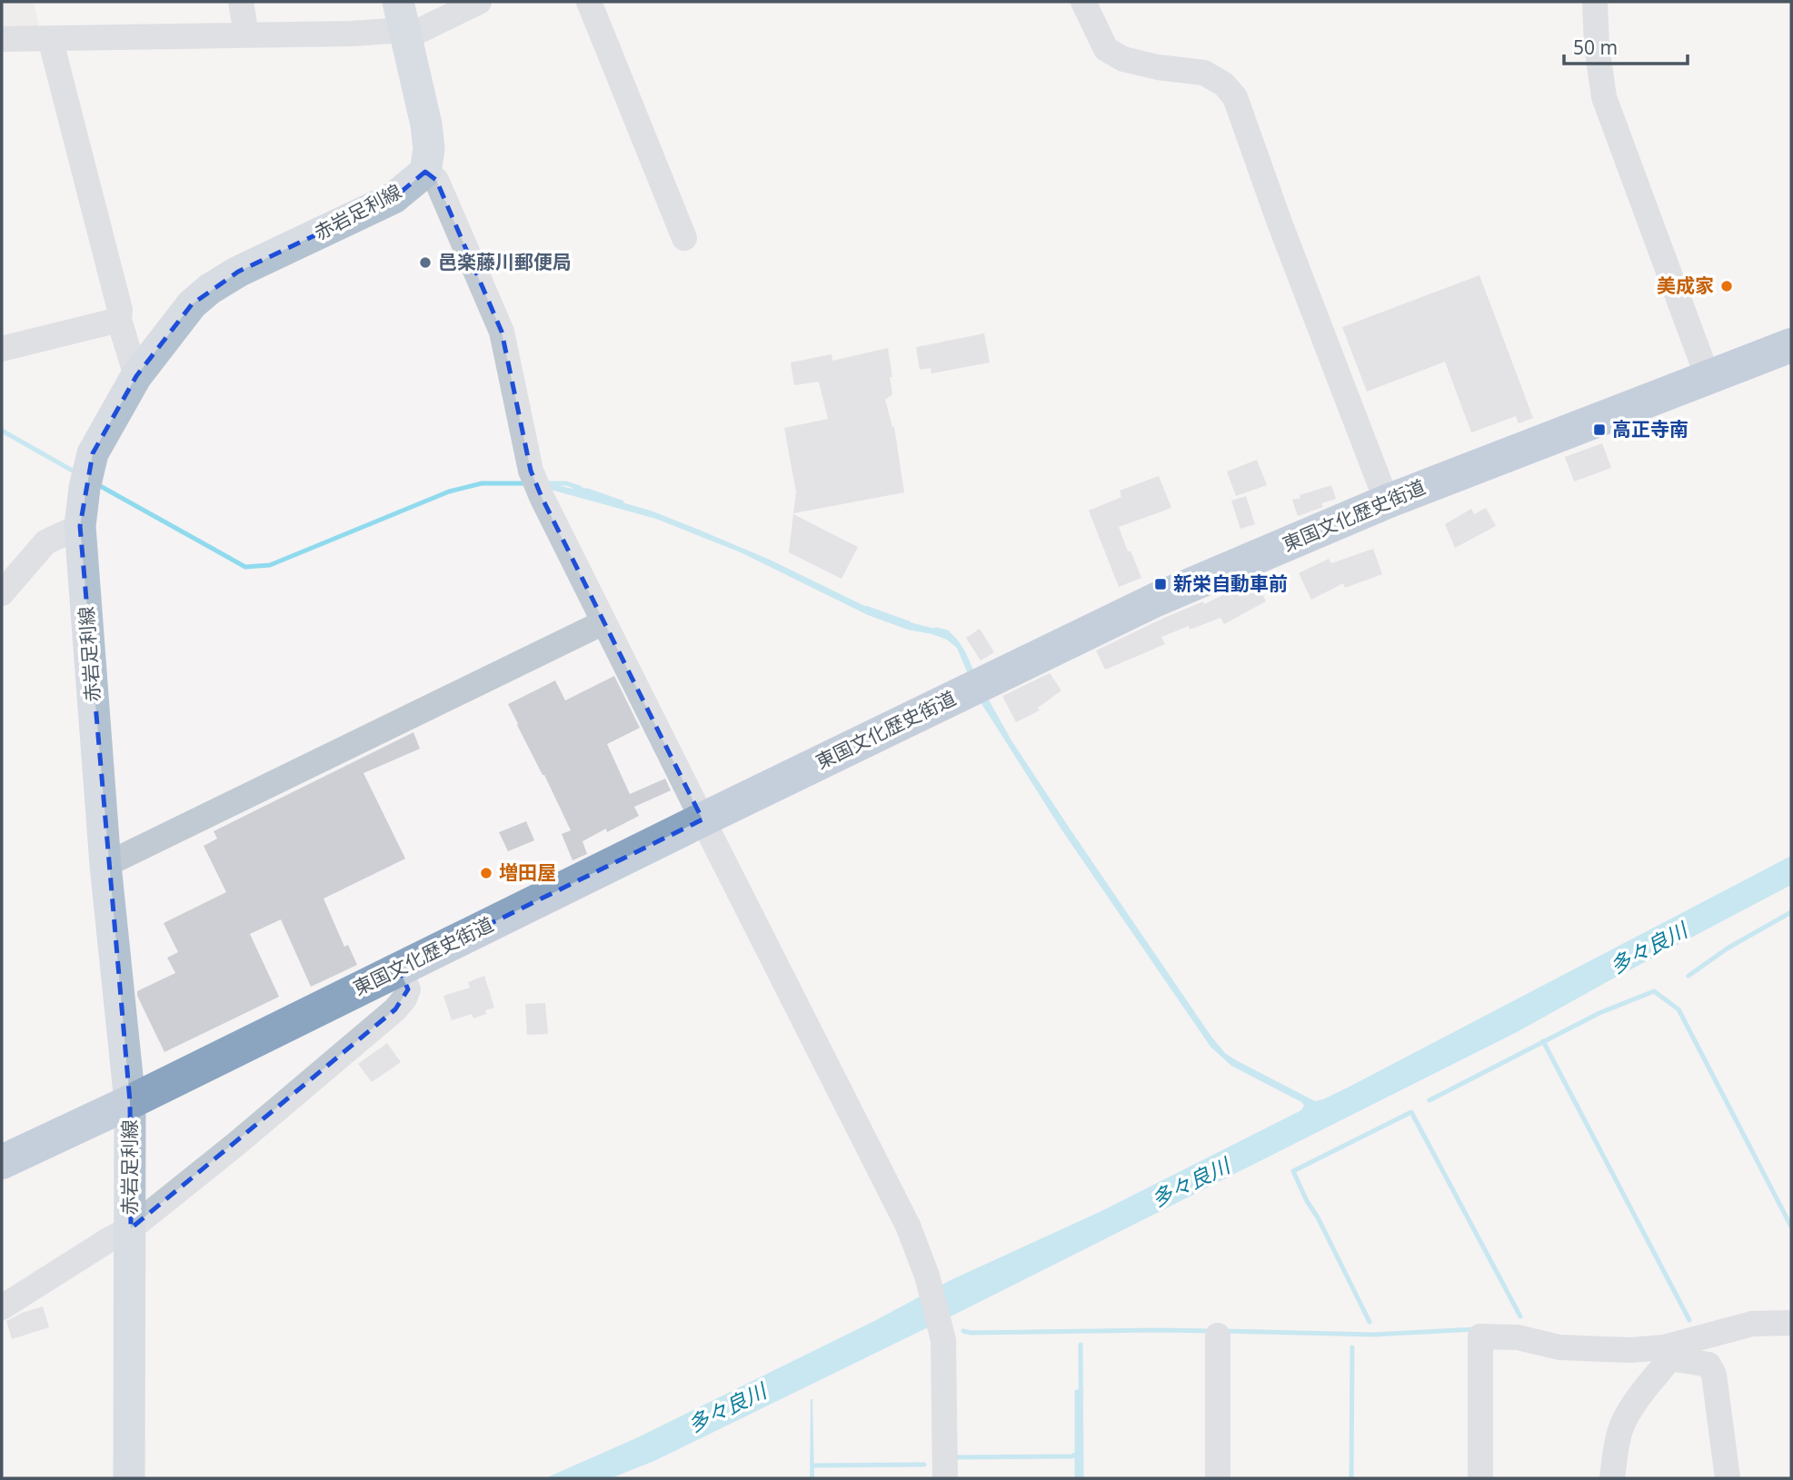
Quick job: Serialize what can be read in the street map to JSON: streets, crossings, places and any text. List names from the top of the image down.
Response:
{
  "streets": {
    "highway": ["東国文化歴史街道"],
    "main road": ["赤岩足利線"]
  },
  "crossings": [
    ["赤岩足利線", "東国文化歴史街道"]
  ],
  "water": ["多々良川"],
  "places": {
    "other": ["邑楽藤川郵便局", "美成家", "増田屋"],
    "transit": ["高正寺南", "新栄自動車前"]
  },
  "scale_bar": "50 m"
}
